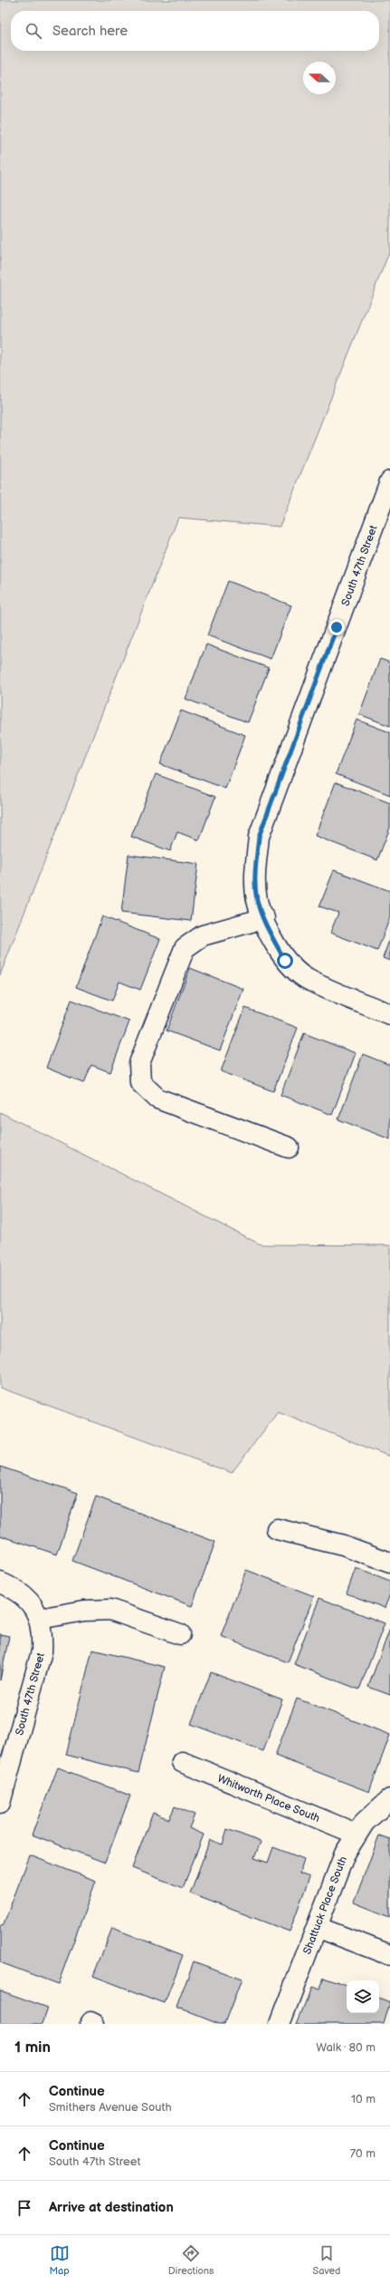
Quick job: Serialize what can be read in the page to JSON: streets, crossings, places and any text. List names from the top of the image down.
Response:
{
  "streets": {
    "street": ["South 47th Street", "Whitworth Place South", "Shattuck Place South"]
  },
  "crossings": [
    ["Whitworth Place South", "Shattuck Place South"]
  ],
  "north": "left",
  "page": {
    "search": "Search here",
    "heading": ["1 min", "Walk · 80 m"],
    "list": [
      ["Continue", "Smithers Avenue South", "10 m"],
      ["Continue", "South 47th Street", "70 m"],
      "Arrive at destination"
    ],
    "nav": ["Map", "Directions", "Saved"]
  }
}
